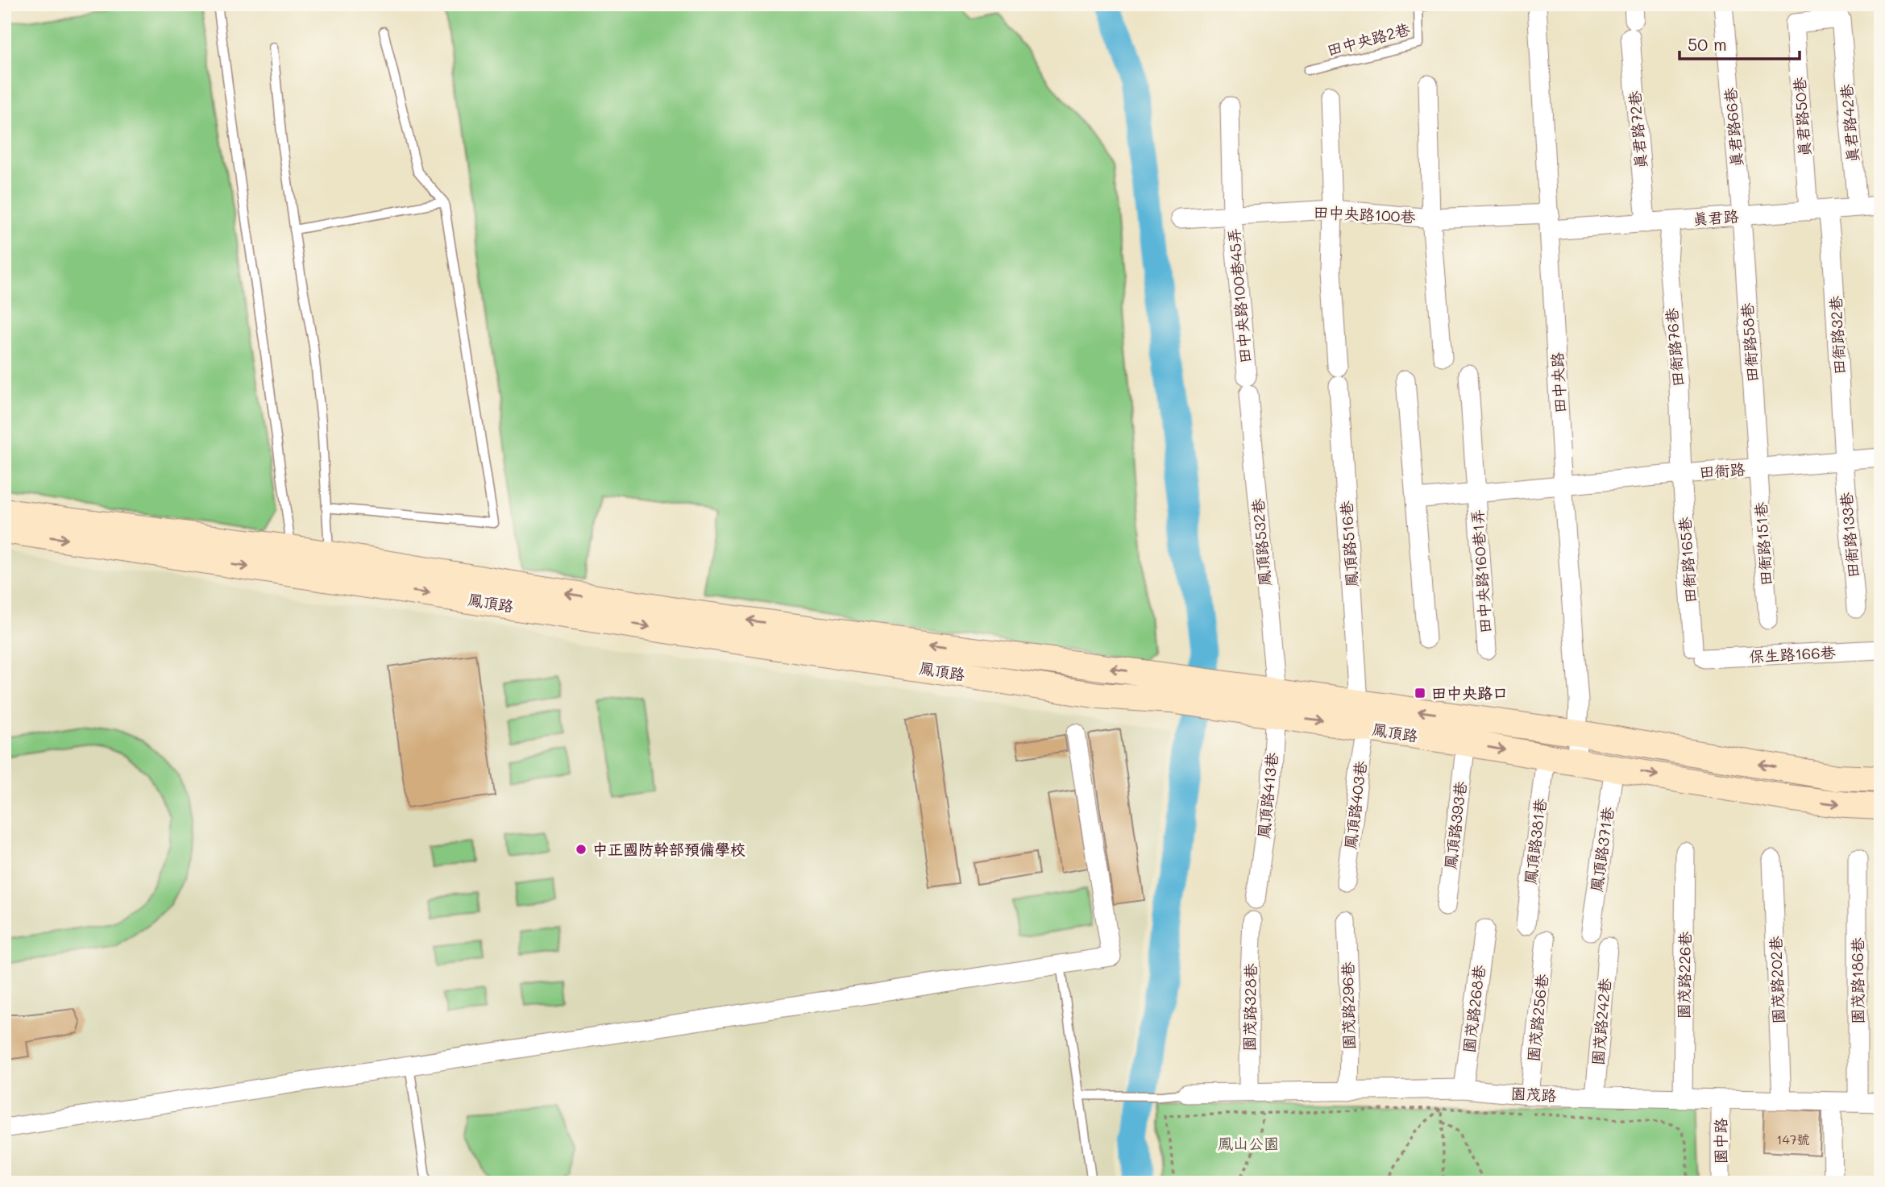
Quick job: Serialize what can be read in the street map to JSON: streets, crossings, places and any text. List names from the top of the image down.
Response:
{
  "streets": {
    "main road": ["鳳頂路"],
    "street": [
      "真君路50巷",
      "真君路42巷",
      "真君路66巷",
      "真君路72巷",
      "田中央路100巷",
      "真君路",
      "田中央路100巷45弄",
      "田衙路32巷",
      "田衙路58巷",
      "田衙路76巷",
      "田中央路",
      "田衙路",
      "田衙路133巷",
      "鳳頂路532巷",
      "鳳頂路516巷",
      "田衙路151巷",
      "田衙路165巷",
      "田中央路160巷1弄",
      "保生路166巷",
      "鳳頂路413巷",
      "鳳頂路403巷",
      "鳳頂路393巷",
      "鳳頂路381巷",
      "鳳頂路371巷",
      "園茂路226巷",
      "園茂路202巷",
      "園茂路186巷",
      "園茂路296巷",
      "園茂路328巷",
      "園茂路268巷",
      "園茂路256巷",
      "園茂路242巷",
      "園茂路",
      "園中路"
    ],
    "lane": ["田中央路2巷"]
  },
  "crossings": [
    ["真君路50巷", "真君路42巷"],
    ["真君路50巷", "真君路"],
    ["真君路42巷", "真君路"],
    ["真君路66巷", "真君路"],
    ["真君路66巷", "田衙路58巷"],
    ["真君路72巷", "真君路"],
    ["田中央路100巷", "真君路"],
    ["田中央路100巷", "田中央路100巷45弄"],
    ["田中央路100巷", "田中央路"],
    ["田中央路100巷", "鳳頂路516巷"],
    ["真君路", "田衙路32巷"],
    ["真君路", "田衙路58巷"],
    ["真君路", "田衙路76巷"],
    ["真君路", "田中央路"],
    ["田中央路100巷45弄", "鳳頂路532巷"],
    ["田衙路32巷", "田衙路"],
    ["田衙路32巷", "田衙路133巷"],
    ["田衙路58巷", "田衙路"],
    ["田衙路58巷", "田衙路151巷"],
    ["田衙路76巷", "田衙路"],
    ["田衙路76巷", "田衙路165巷"],
    ["田中央路", "田衙路"],
    ["田中央路", "鳳頂路"],
    ["田衙路", "田衙路133巷"],
    ["田衙路", "田衙路151巷"],
    ["田衙路", "田衙路165巷"],
    ["田衙路", "田中央路160巷1弄"],
    ["鳳頂路532巷", "鳳頂路"],
    ["鳳頂路532巷", "鳳頂路413巷"],
    ["鳳頂路516巷", "鳳頂路"],
    ["田衙路165巷", "保生路166巷"],
    ["鳳頂路", "鳳頂路413巷"],
    ["鳳頂路", "鳳頂路403巷"],
    ["鳳頂路", "鳳頂路393巷"],
    ["鳳頂路", "鳳頂路381巷"],
    ["鳳頂路", "鳳頂路371巷"],
    ["園茂路226巷", "園茂路"],
    ["園茂路202巷", "園茂路"],
    ["園茂路186巷", "園茂路"],
    ["園茂路296巷", "園茂路"],
    ["園茂路328巷", "園茂路"],
    ["園茂路268巷", "園茂路"],
    ["園茂路256巷", "園茂路"],
    ["園茂路242巷", "園茂路"],
    ["園茂路", "園中路"]
  ],
  "parks": ["鳳山公園"],
  "places": {
    "transit": ["田中央路口"],
    "other": ["中正國防幹部預備學校"]
  },
  "house_numbers": ["147號"],
  "scale_bar": "50 m"
}
